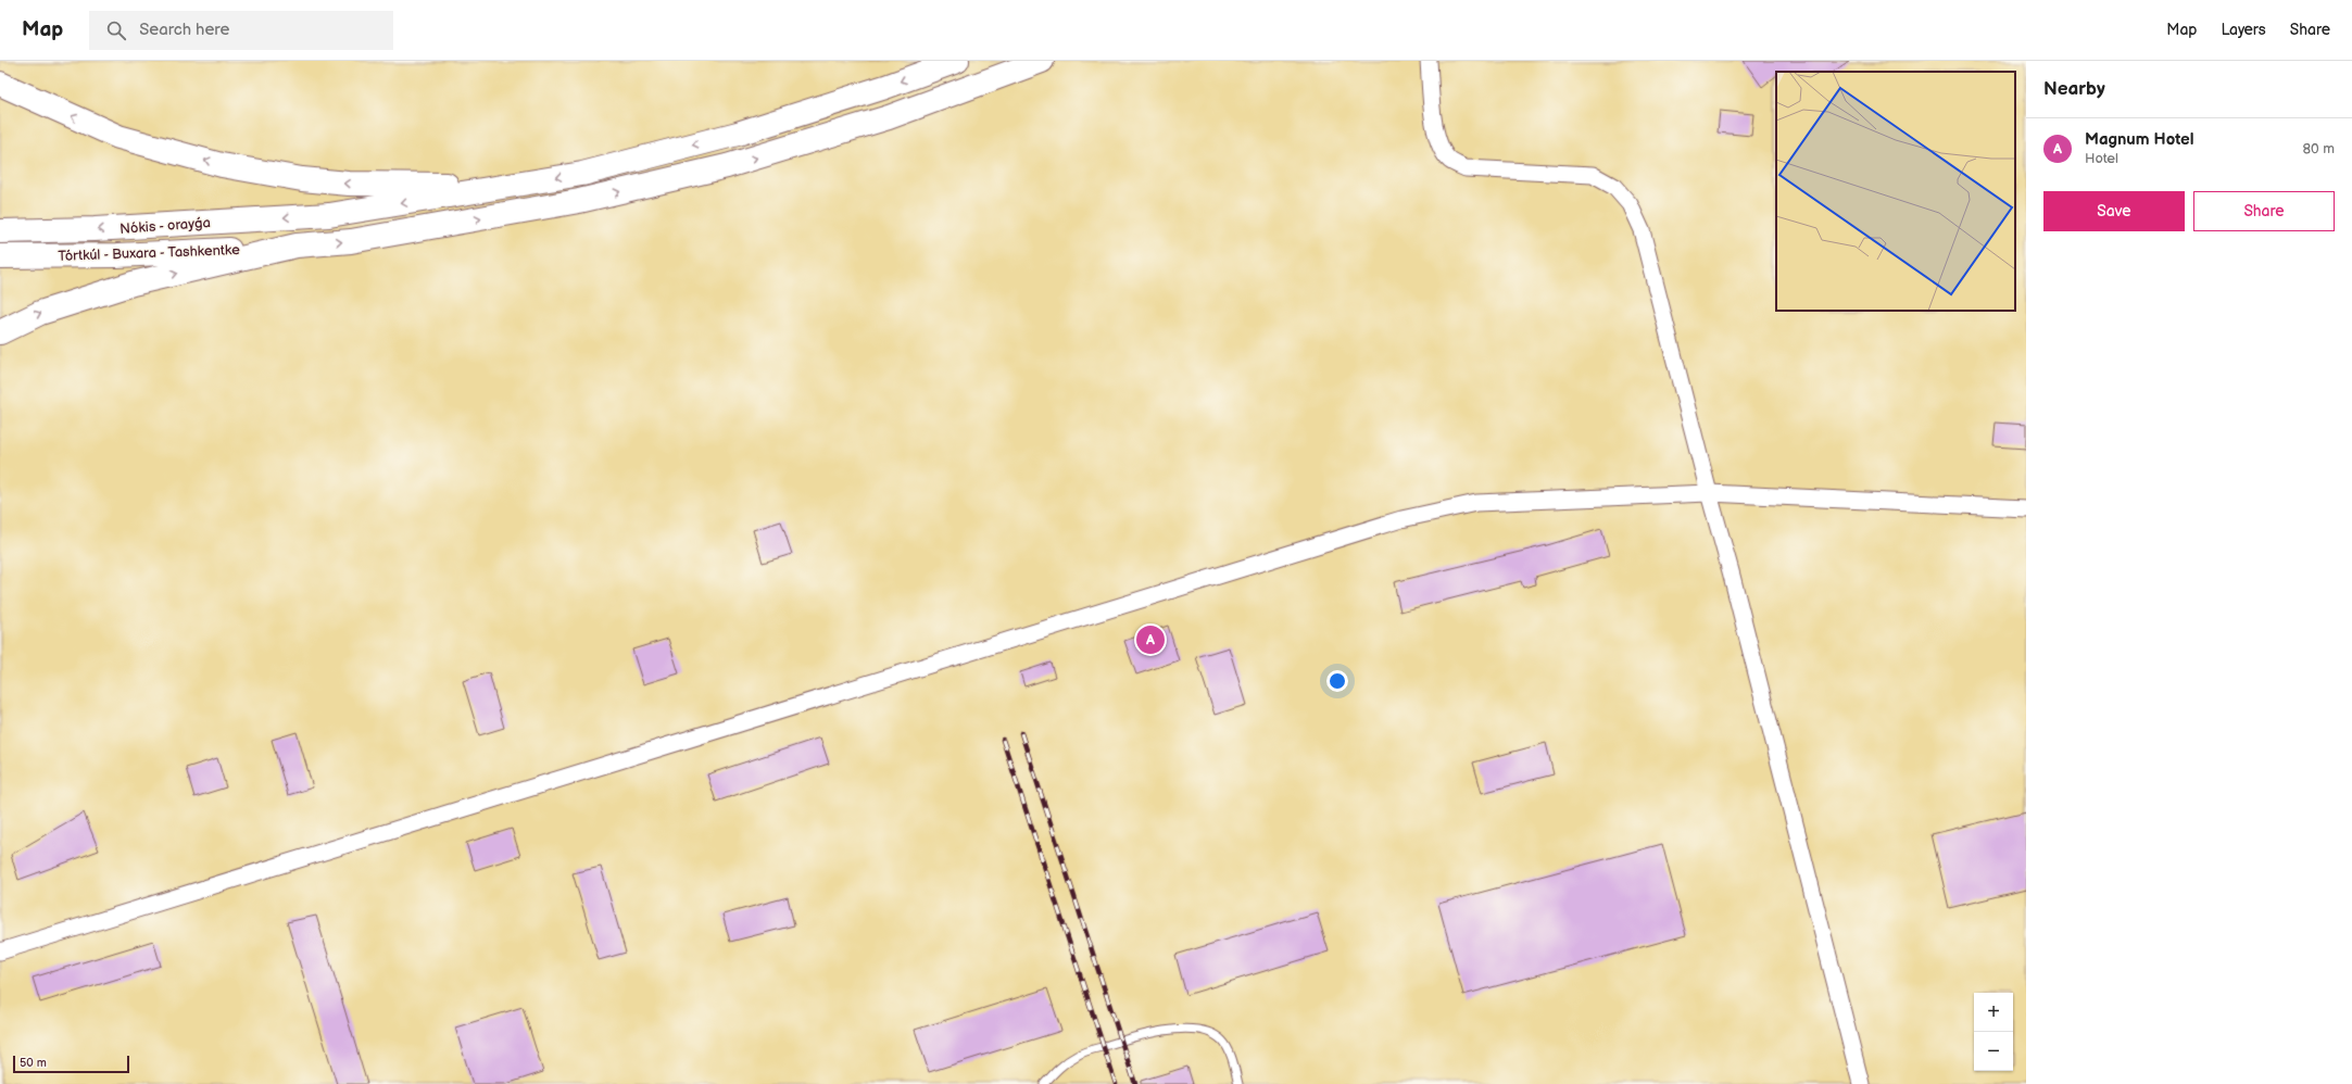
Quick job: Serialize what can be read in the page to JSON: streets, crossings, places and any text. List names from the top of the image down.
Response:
{
  "streets": {
    "highway": ["Nókis - orayǵa", "Tórtkúl - Buxara - Tashkentke"]
  },
  "scale_bar": "50 m",
  "page": {
    "header": "Map",
    "search": "Search here",
    "nav": ["Map", "Layers", "Share"],
    "heading": "Nearby",
    "list": [
      {
        "mark": "A",
        "name": "Magnum Hotel",
        "note": "Hotel",
        "value": "80 m"
      }
    ],
    "buttons": ["Save", "Share"],
    "pins": "A",
    "map_buttons": ["+", "−"],
    "scale": "50 m"
  }
}
